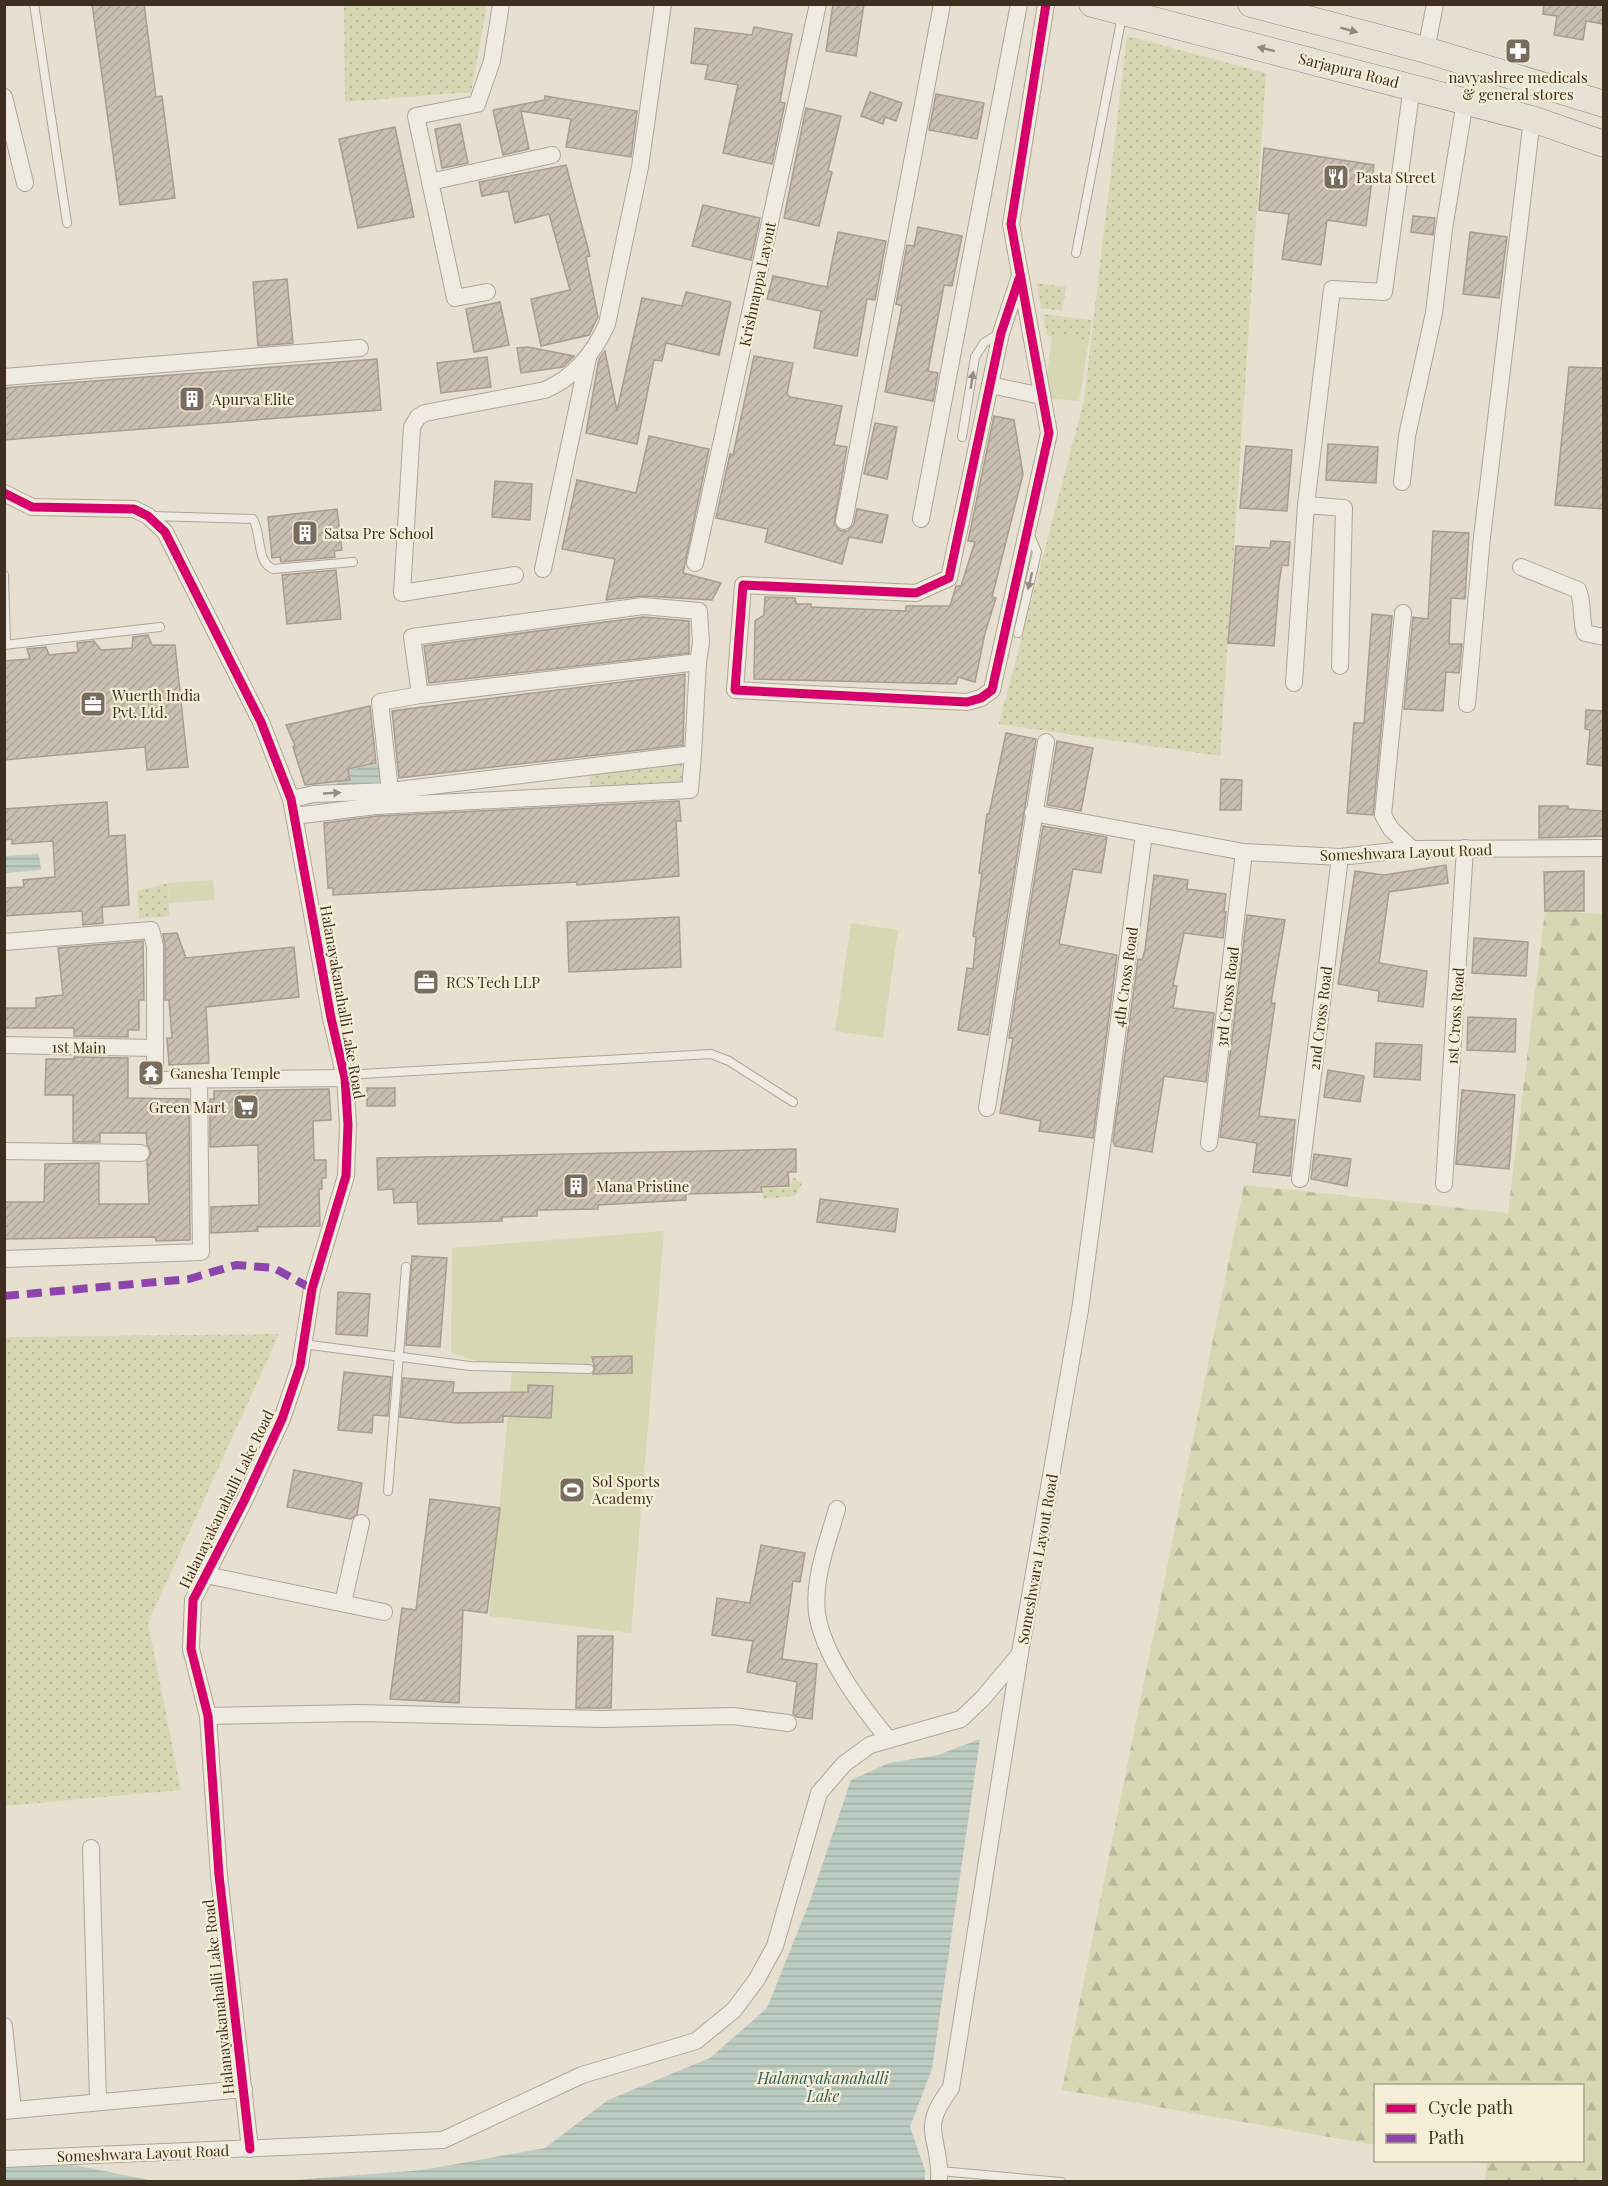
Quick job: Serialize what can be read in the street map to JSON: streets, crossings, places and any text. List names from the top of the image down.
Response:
{
  "streets": {
    "main road": ["Sarjapura Road"],
    "street": [
      "Krishnappa Layout",
      "Someshwara Layout Road",
      "4th Cross Road",
      "3rd Cross Road",
      "Halanayakanahalli Lake Road",
      "1st Cross Road",
      "2nd Cross Road",
      "1st Main"
    ]
  },
  "crossings": [
    ["Someshwara Layout Road", "4th Cross Road"],
    ["Someshwara Layout Road", "3rd Cross Road"],
    ["Someshwara Layout Road", "Halanayakanahalli Lake Road"],
    ["Someshwara Layout Road", "1st Cross Road"],
    ["Someshwara Layout Road", "2nd Cross Road"]
  ],
  "water": ["Halanayakanahalli Lake"],
  "places": {
    "pharmacy": ["navyashree medicals & general stores"],
    "restaurant": ["Pasta Street"],
    "building": ["Apurva Elite", "Satsa Pre School", "Mana Pristine"],
    "office": ["Wuerth India Pvt. Ltd.", "RCS Tech LLP"],
    "temple": ["Ganesha Temple"],
    "supermarket": ["Green Mart"],
    "sports": ["Sol Sports Academy"]
  },
  "legend": ["Cycle path", "Path"]
}
